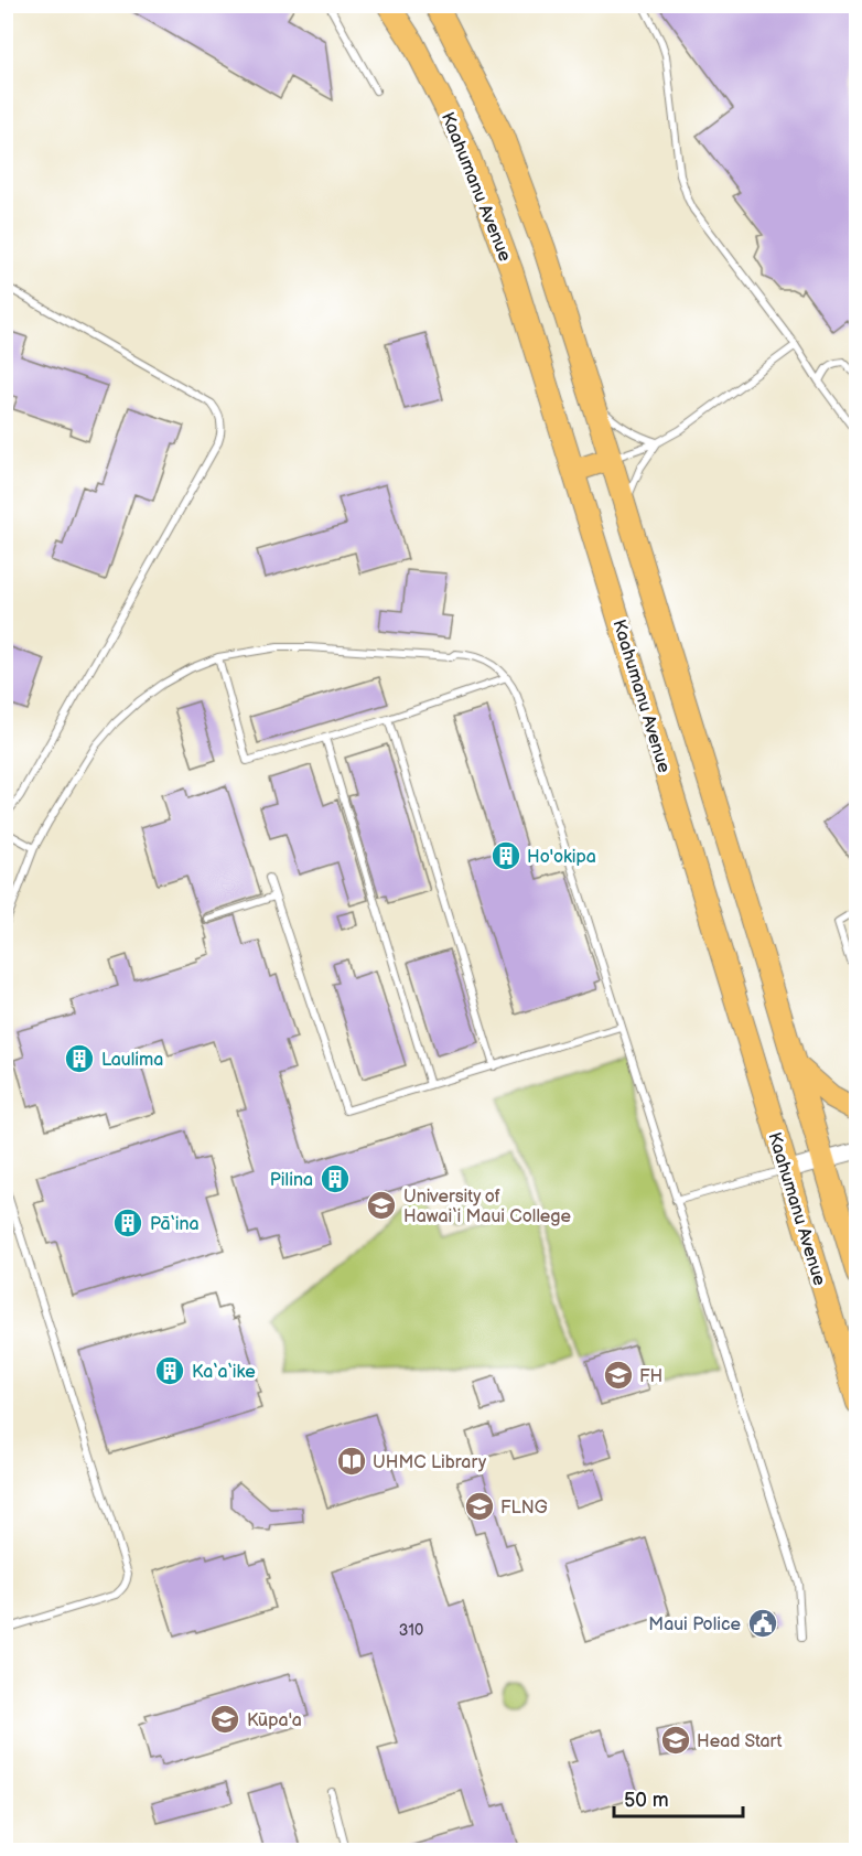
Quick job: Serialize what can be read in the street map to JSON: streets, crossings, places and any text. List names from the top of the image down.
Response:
{
  "streets": {
    "main road": ["Kaahumanu Avenue"]
  },
  "places": {
    "building": [
      "Ho'okipa",
      "Laulima",
      "Pilina",
      "Pā‘ina",
      "Ka‘a‘ike"
    ],
    "school or university": [
      "University of Hawai‘i Maui College",
      "FH",
      "FLNG",
      "Kūpa'a",
      "Head Start"
    ],
    "library": ["UHMC Library"],
    "public building": ["Maui Police"]
  },
  "house_numbers": ["310"],
  "scale_bar": "50 m"
}
